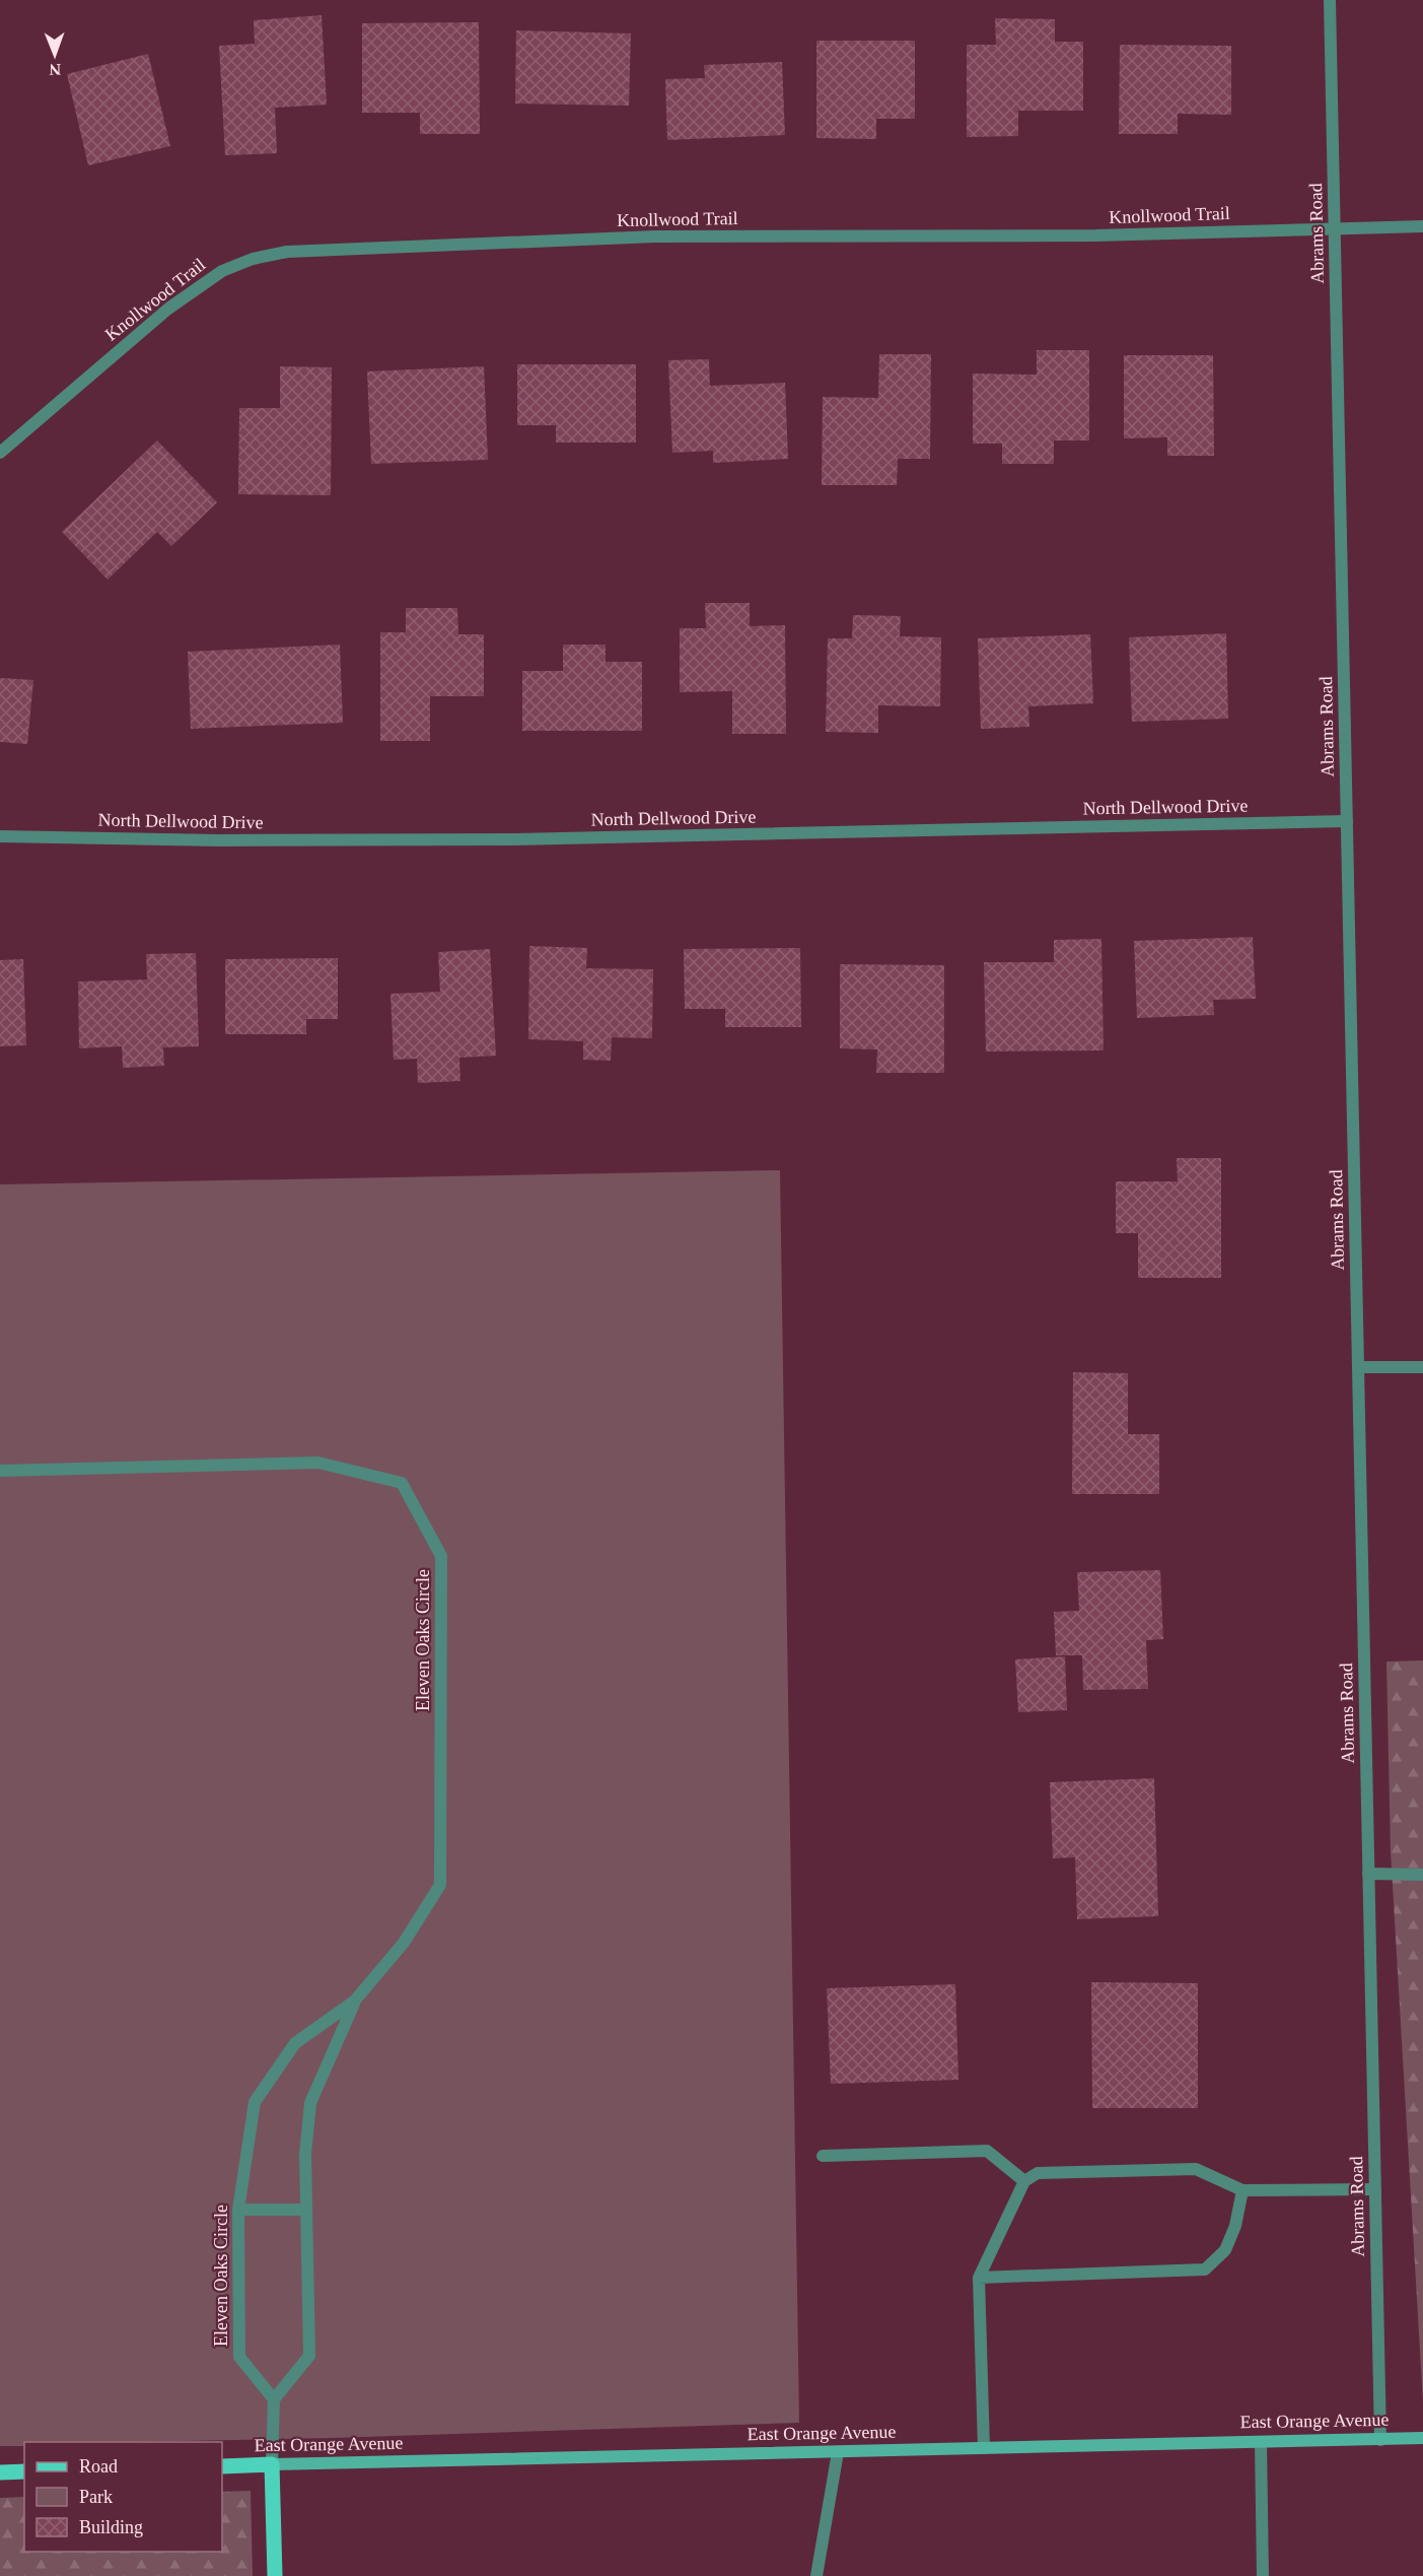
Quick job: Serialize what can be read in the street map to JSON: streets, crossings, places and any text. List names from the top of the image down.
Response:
{
  "streets": {
    "main road": ["East Orange Avenue"],
    "street": [
      "Knollwood Trail",
      "Abrams Road",
      "North Dellwood Drive",
      "Eleven Oaks Circle"
    ]
  },
  "crossings": [
    ["Knollwood Trail", "Abrams Road"],
    ["Abrams Road", "North Dellwood Drive"],
    ["Abrams Road", "East Orange Avenue"]
  ],
  "legend": ["Road", "Park", "Building"],
  "north": "bottom"
}
